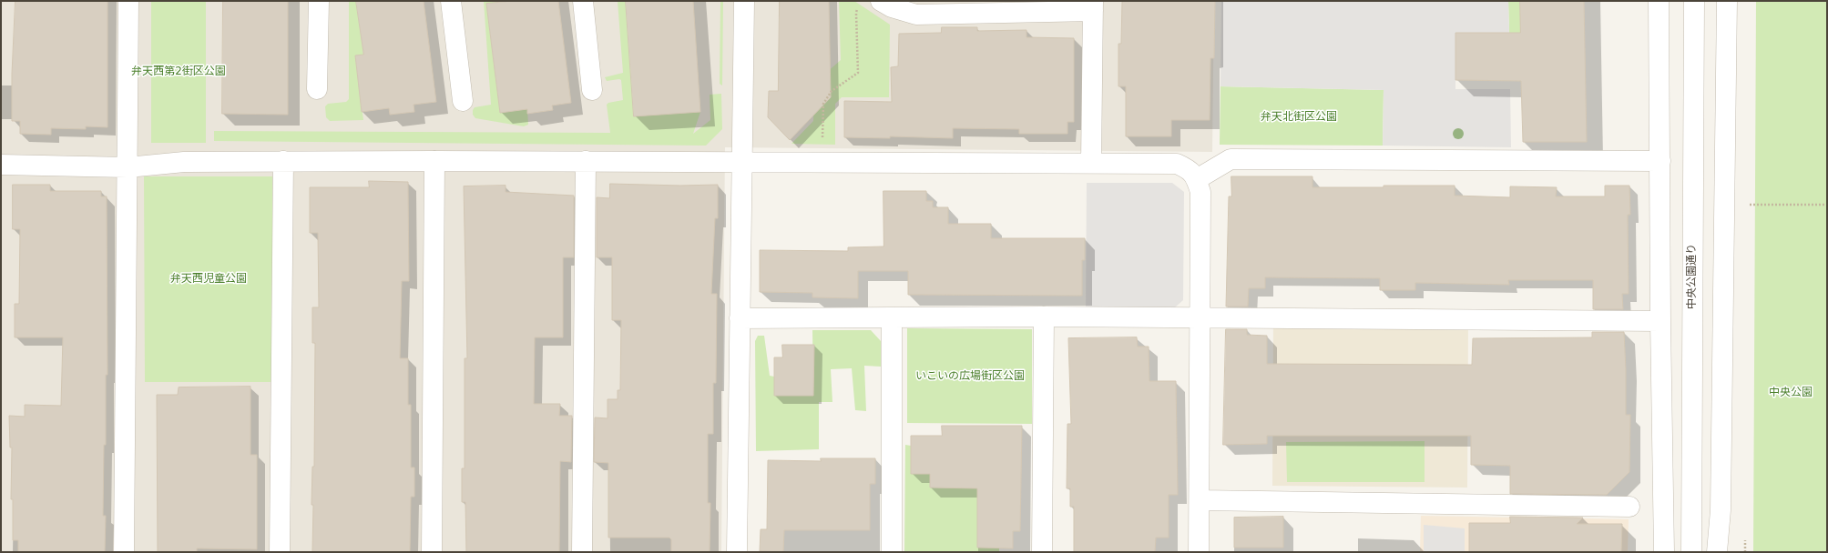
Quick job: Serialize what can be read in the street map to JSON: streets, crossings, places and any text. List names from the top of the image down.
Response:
{
  "streets": {
    "street": ["中央公園通り"]
  },
  "parks": [
    "弁天西第2街区公園",
    "弁天北街区公園",
    "弁天西児童公園",
    "いこいの広場街区公園",
    "中央公園"
  ]
}
